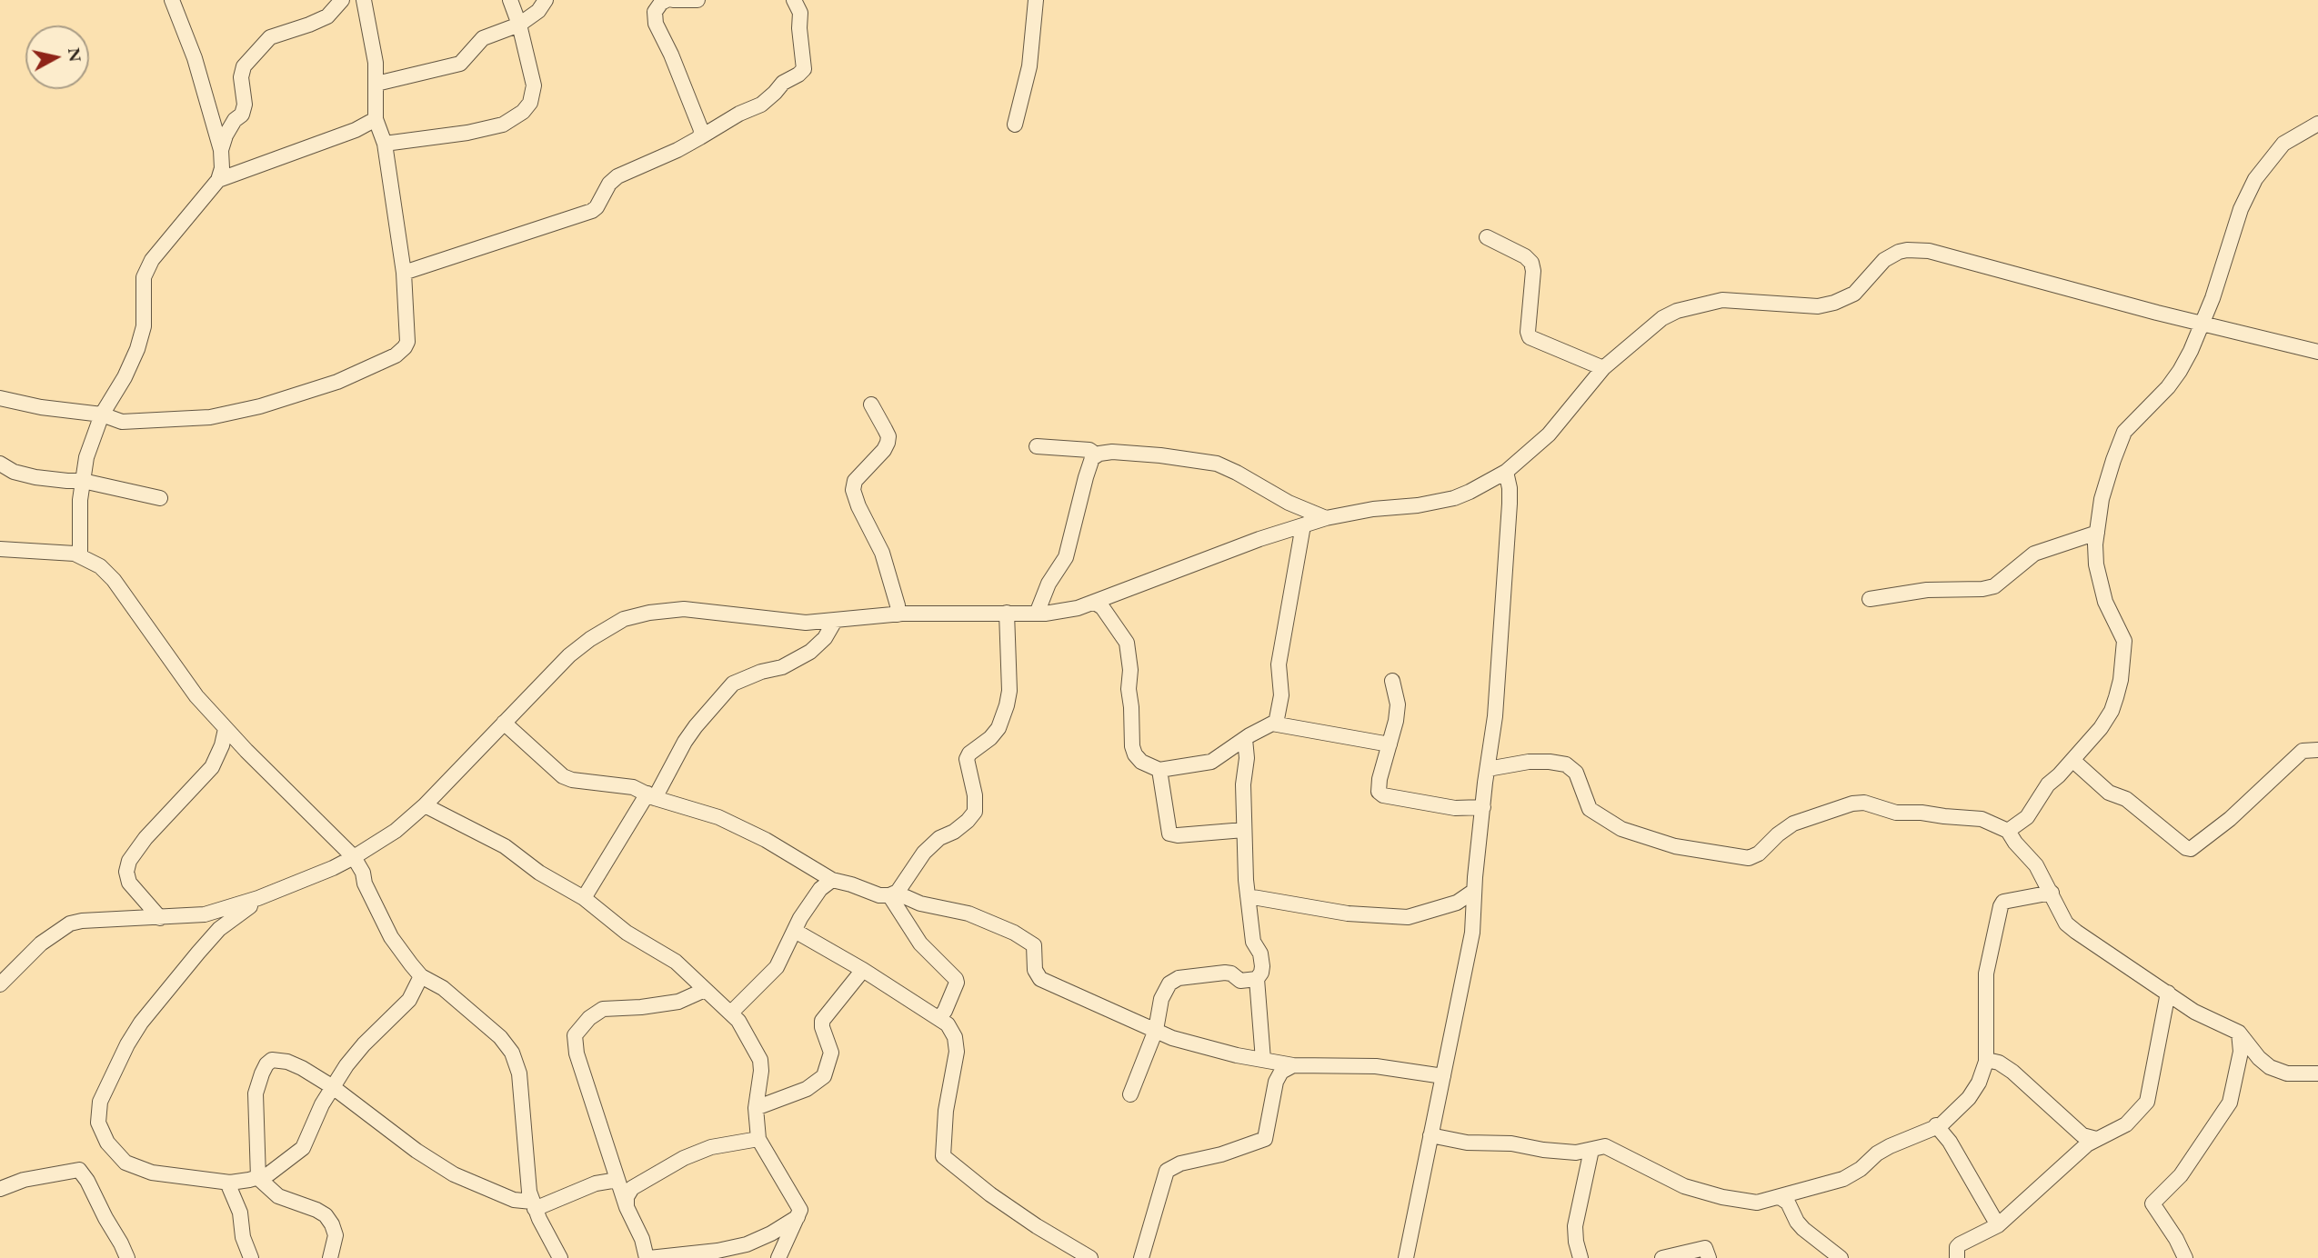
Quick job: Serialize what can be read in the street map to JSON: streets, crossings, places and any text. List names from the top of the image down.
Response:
{
  "north": "right"
}
